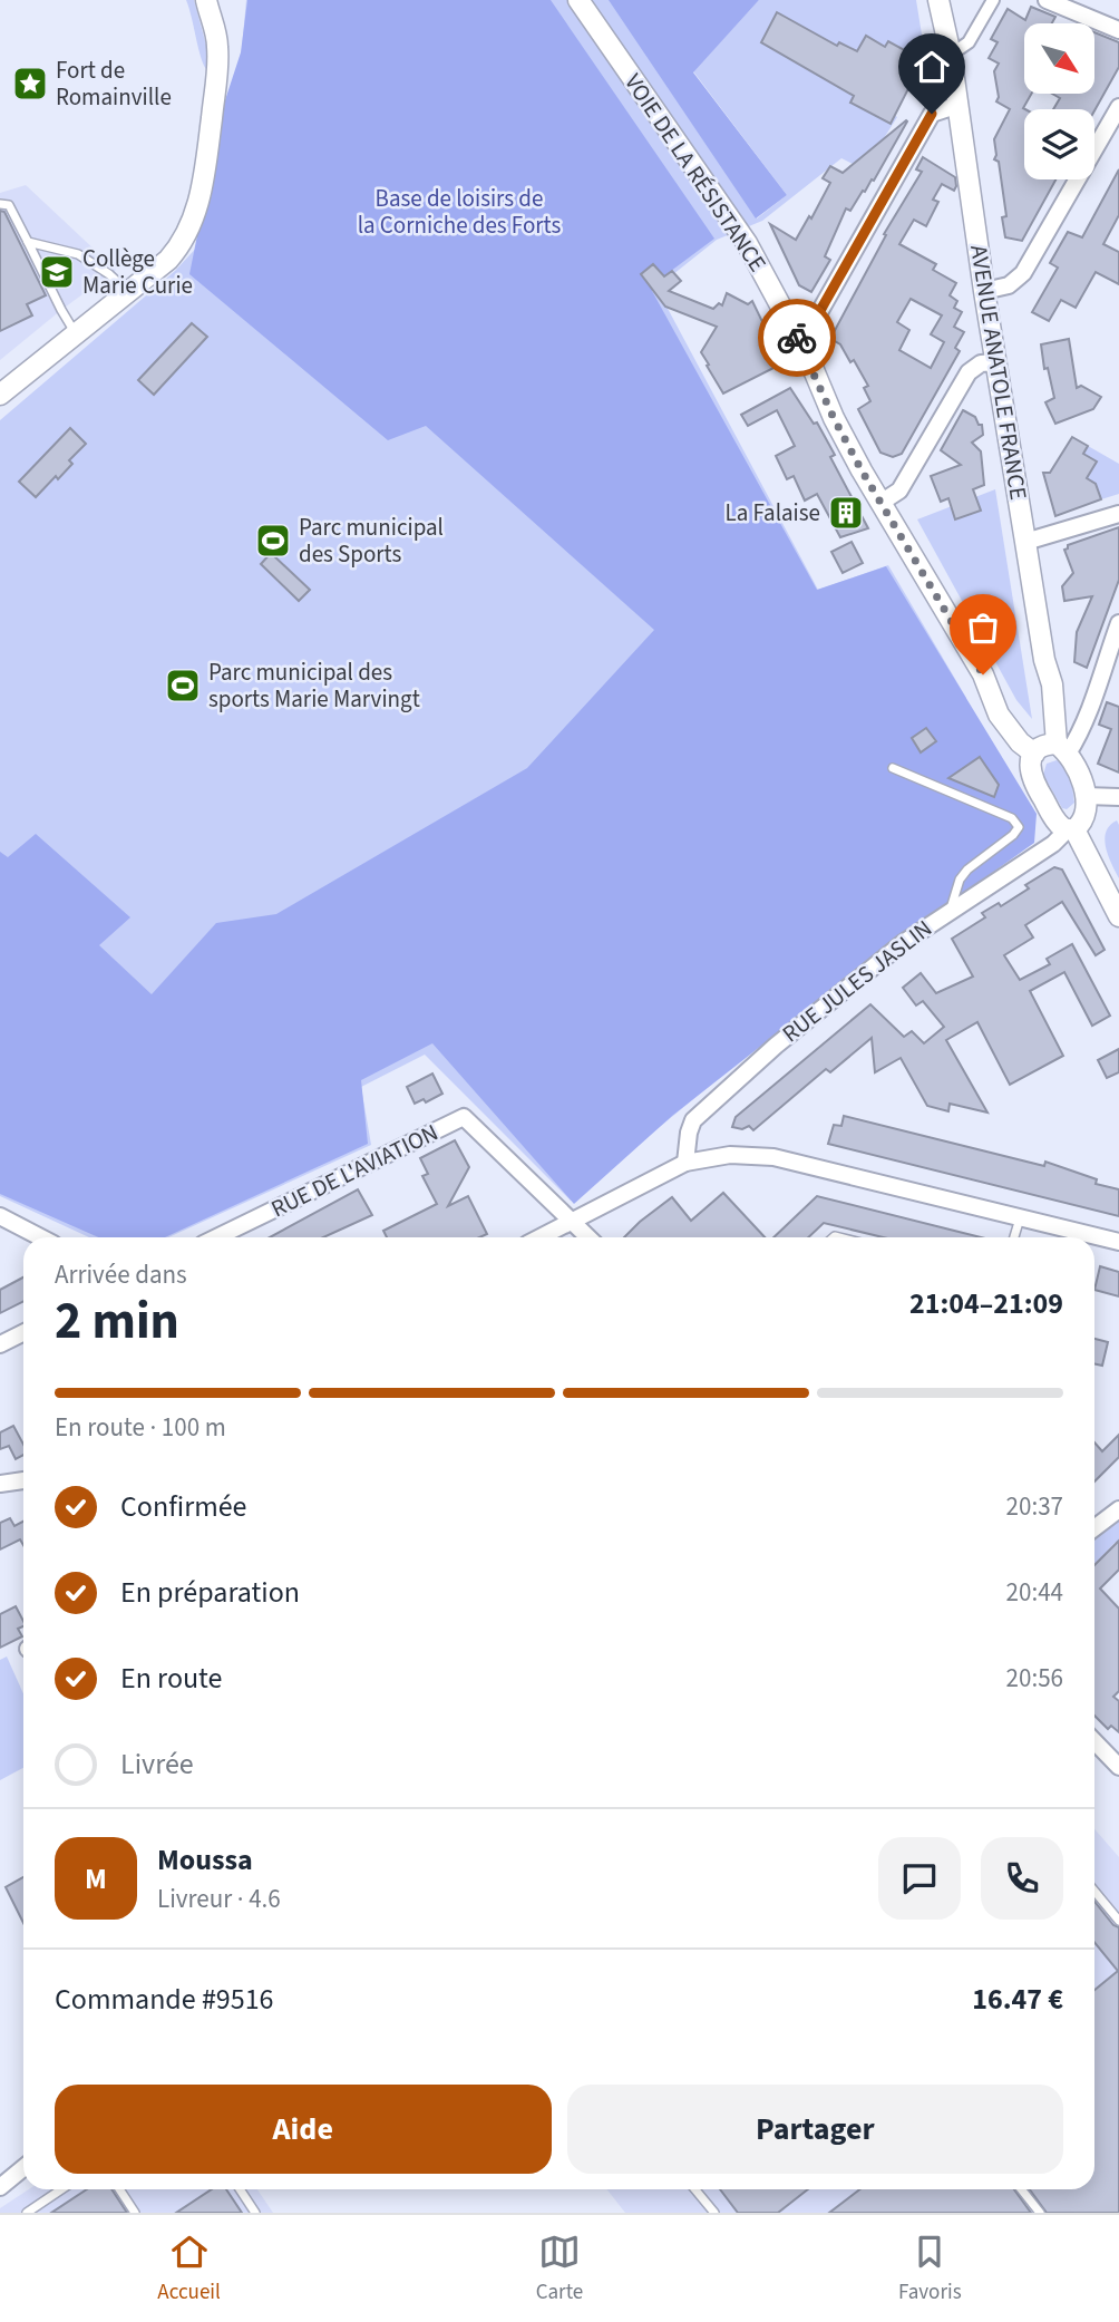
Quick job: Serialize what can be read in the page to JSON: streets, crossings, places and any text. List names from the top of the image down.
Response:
{
  "streets": {
    "street": [
      "VOIE DE LA RÉSISTANCE",
      "AVENUE ANATOLE FRANCE",
      "RUE JULES JASLIN",
      "RUE DE L'AVIATION"
    ]
  },
  "parks": ["Base de loisirs de la Corniche des Forts"],
  "places": {
    "place": ["Fort de Romainville"],
    "school or university": ["Collège Marie Curie"],
    "building": ["La Falaise"],
    "sports": ["Parc municipal des Sports", "Parc municipal des sports Marie Marvingt"]
  },
  "north": "bottom right",
  "page": {
    "heading": ["2 min", "Arrivée dans", "21:04–21:09"],
    "panel": [
      "Moussa",
      "Livreur · 4.6",
      "Commande #9516",
      "16.47 €"
    ],
    "bar": "En route · 100 m",
    "list": [
      ["Confirmée", "20:37"],
      ["En préparation", "20:44"],
      ["En route", "20:56"],
      "Livrée"
    ],
    "round": "M",
    "buttons": ["Aide", "Partager"],
    "tabs": ["Accueil", "Carte", "Favoris"]
  }
}
